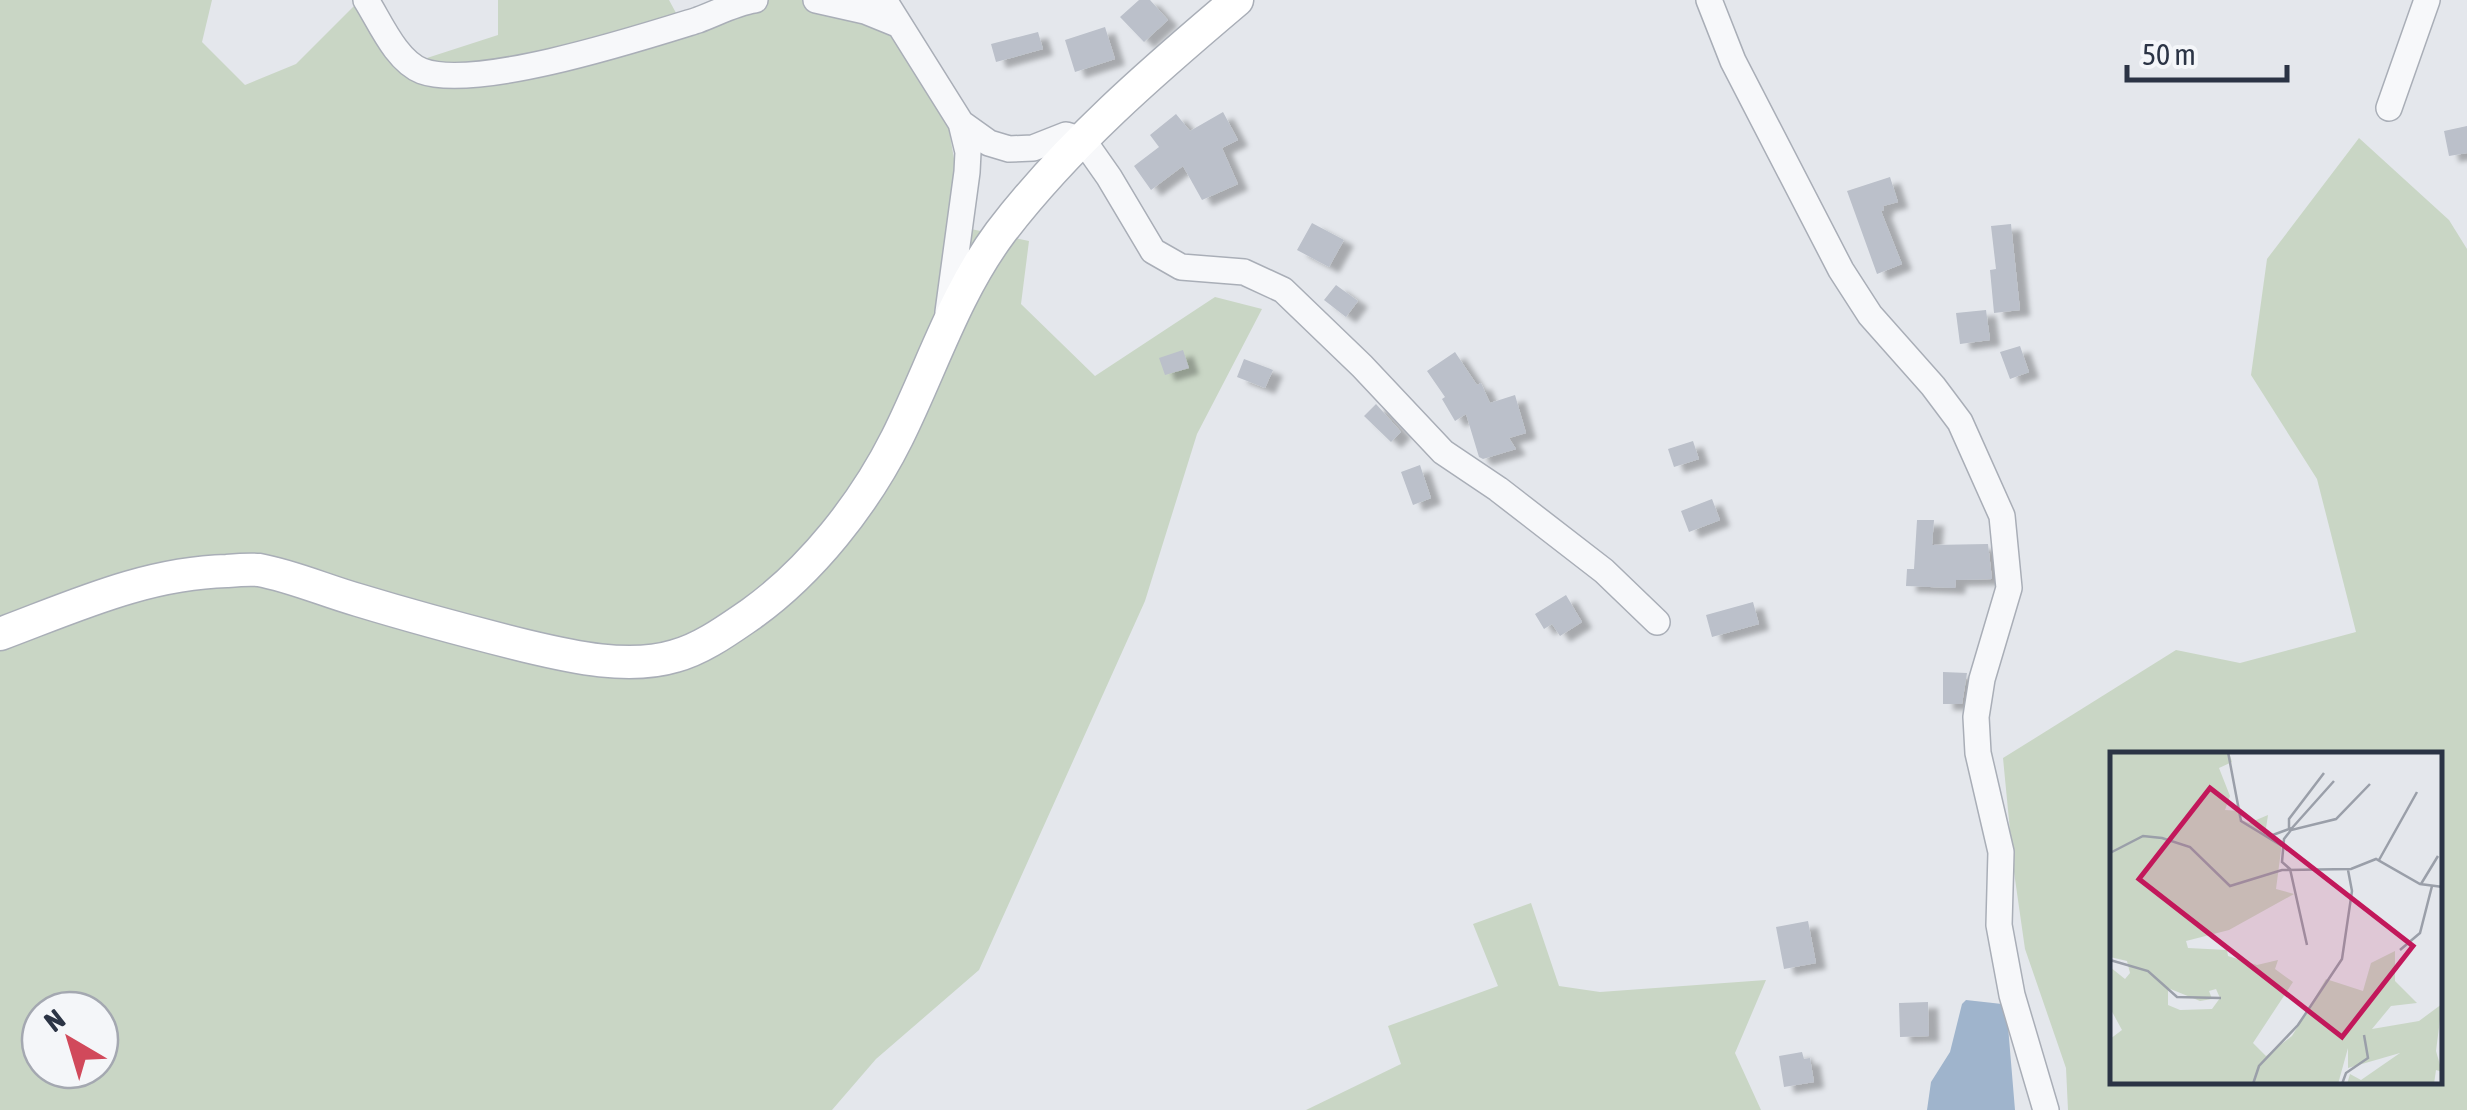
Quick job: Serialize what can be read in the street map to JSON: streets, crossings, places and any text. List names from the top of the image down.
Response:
{
  "scale_bar": "50 m",
  "north": "top left"
}
